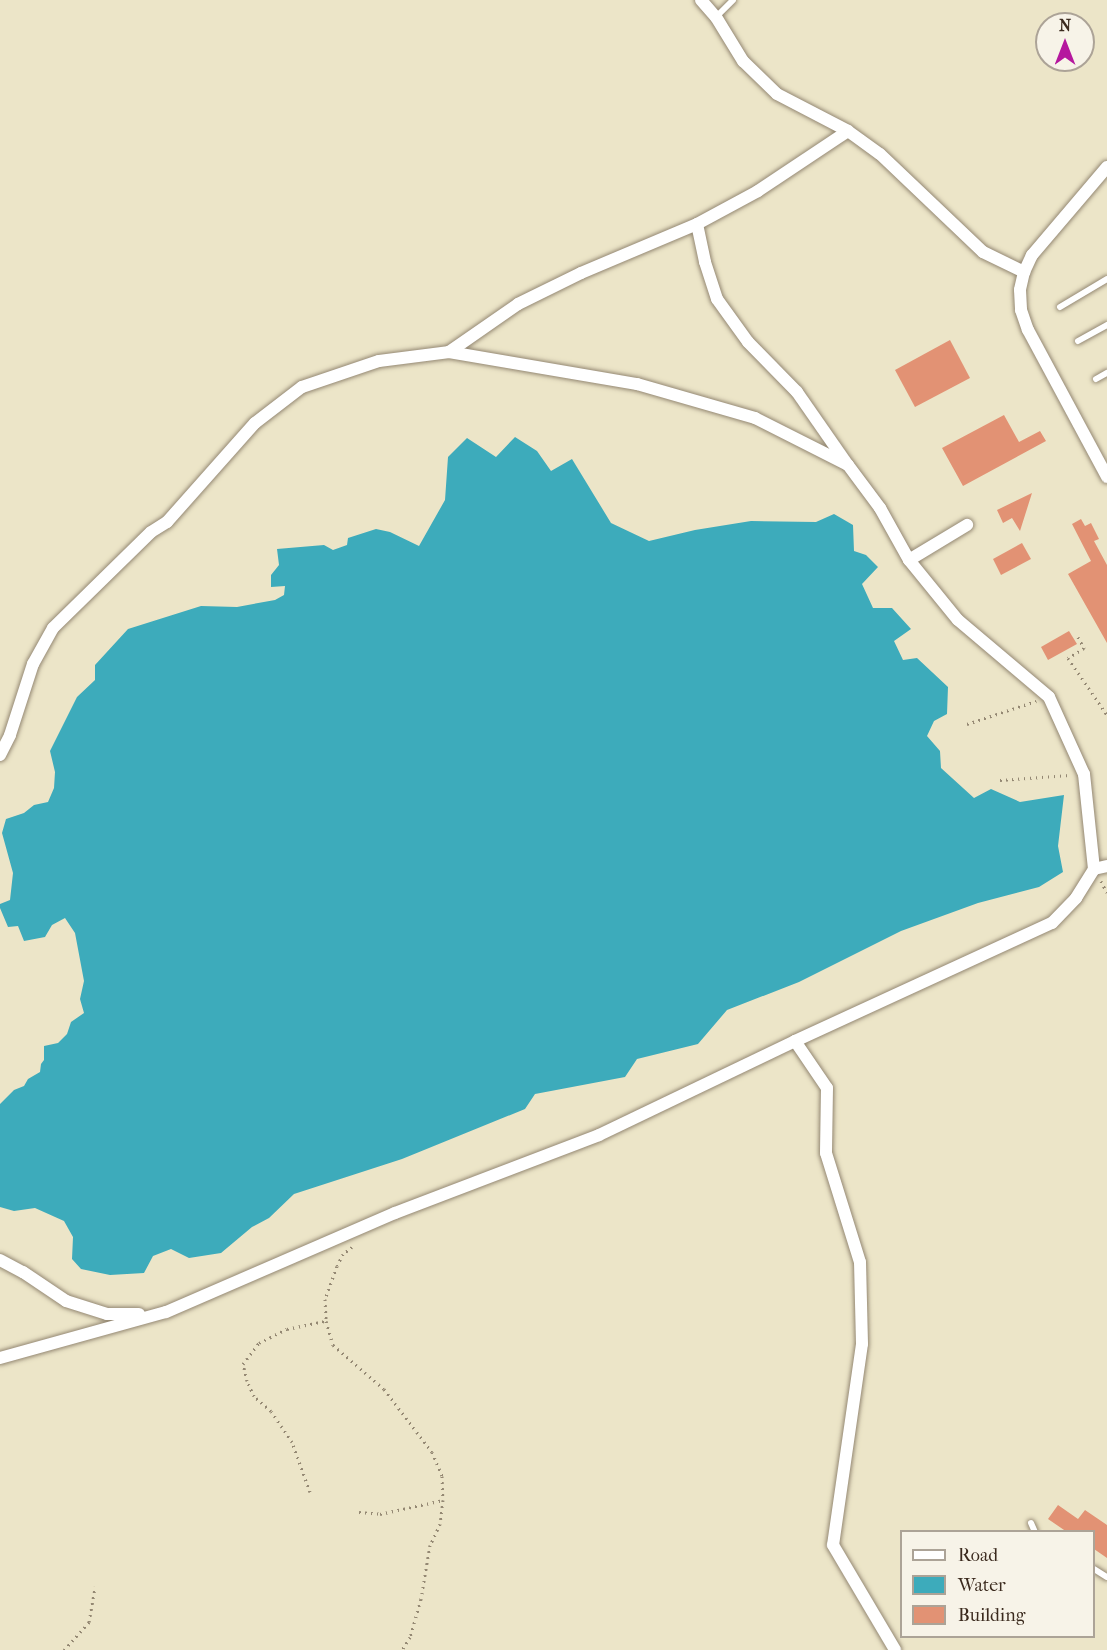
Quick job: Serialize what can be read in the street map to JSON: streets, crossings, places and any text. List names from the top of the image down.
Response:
{
  "legend": ["Road", "Water", "Building"],
  "north": "top"
}
